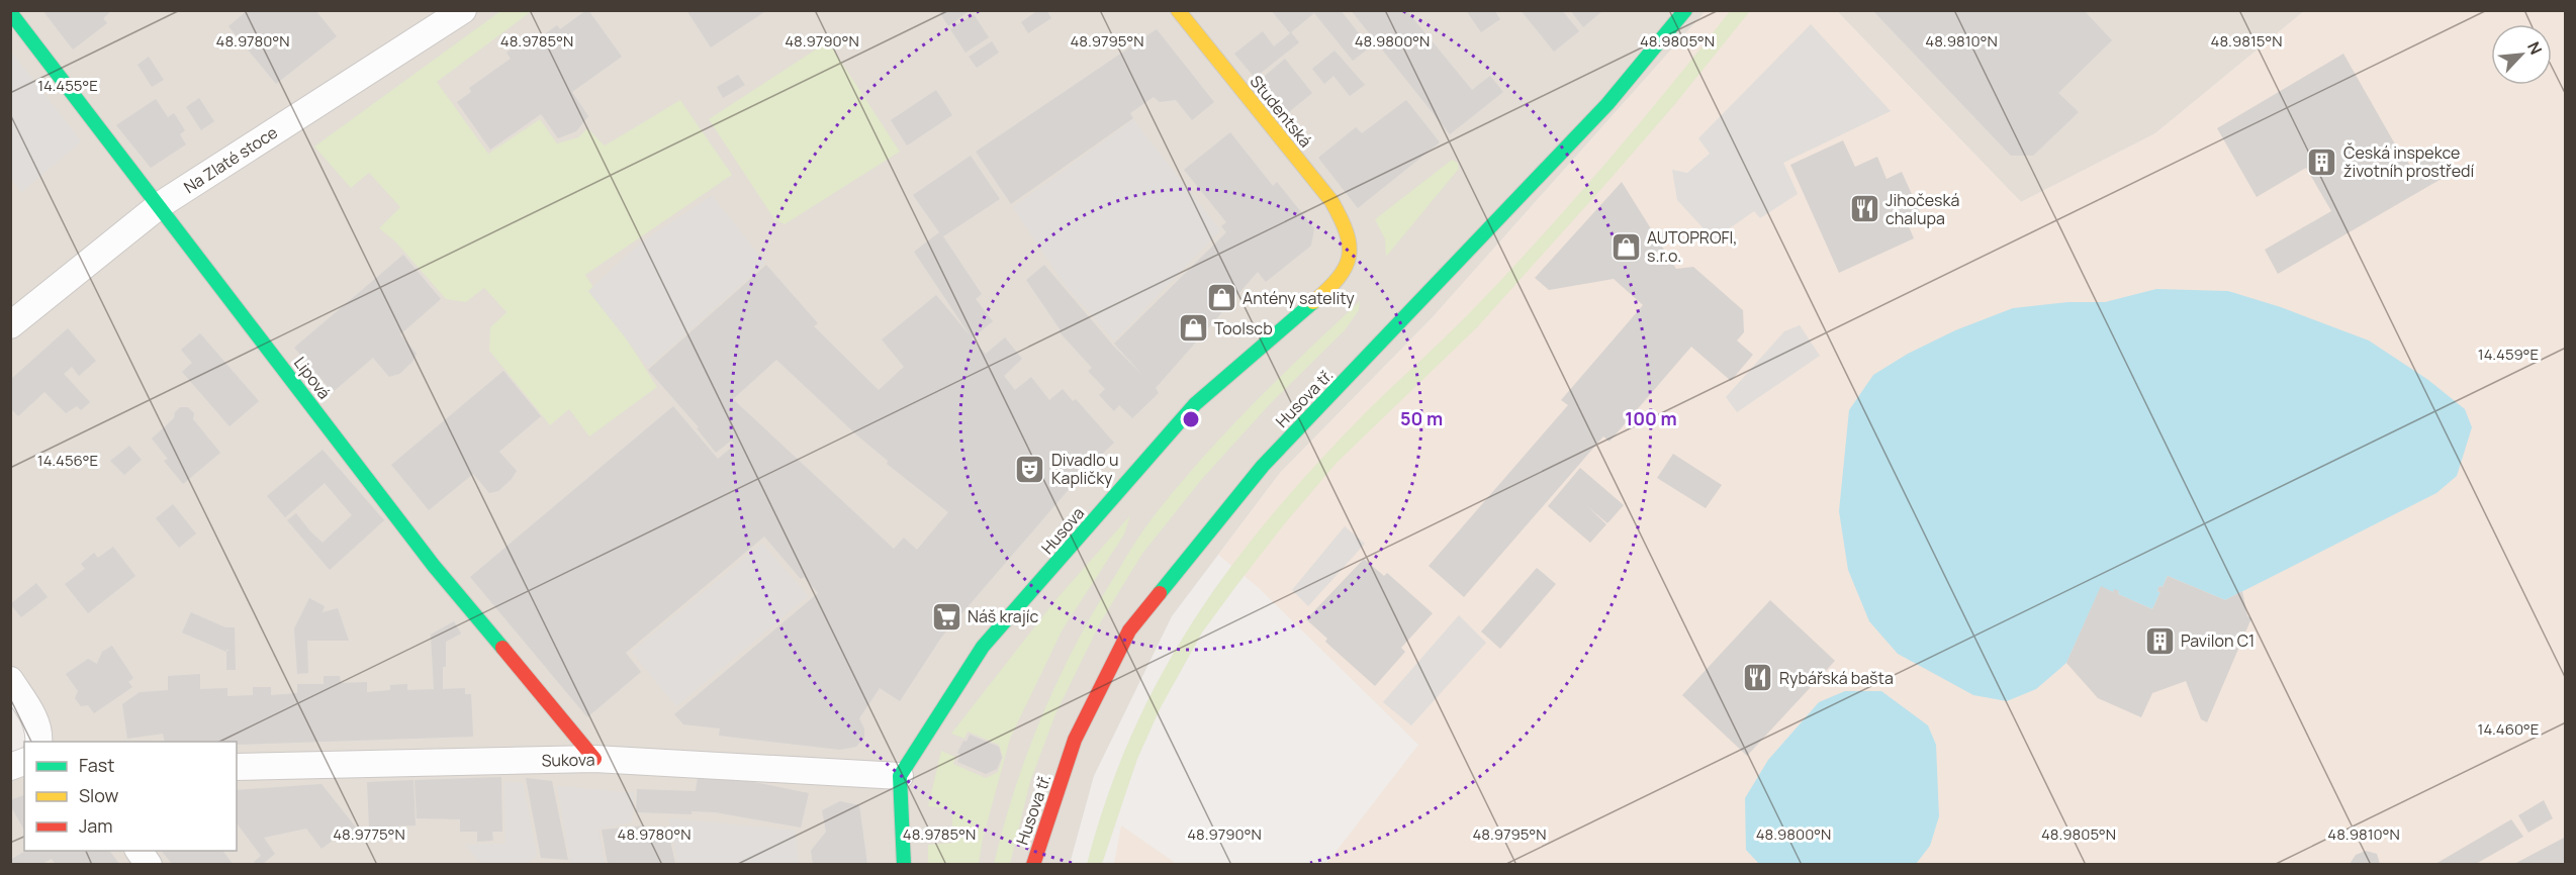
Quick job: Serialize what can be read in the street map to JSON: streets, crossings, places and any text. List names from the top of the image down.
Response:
{
  "streets": {
    "street": [
      "Studentská",
      "Na Zlaté stoce",
      "Lipová",
      "Husova tř.",
      "Husova",
      "Sukova"
    ]
  },
  "crossings": [
    ["Studentská", "Husova"],
    ["Na Zlaté stoce", "Lipová"],
    ["Lipová", "Sukova"],
    ["Husova", "Sukova"]
  ],
  "places": {
    "building": ["Česká inspekce životníh prostředí", "Pavilon C1"],
    "restaurant": ["Jihočeská chalupa", "Rybářská bašta"],
    "shop": ["AUTOPROFI, s.r.o.", "Antény satelity", "Toolscb"],
    "theatre": ["Divadlo u Kapličky"],
    "supermarket": ["Náš krajíc"]
  },
  "legend": ["Fast", "Slow", "Jam"],
  "north": "top right",
  "coordinates": [
    "48.9810°N",
    "48.9780°N",
    "48.9785°N",
    "48.9790°N",
    "48.9795°N",
    "48.9800°N",
    "48.9805°N",
    "48.9815°N",
    "14.455°E",
    "14.459°E",
    "14.456°E",
    "14.460°E",
    "48.9775°N"
  ],
  "rings": ["50 m", "100 m"]
}
